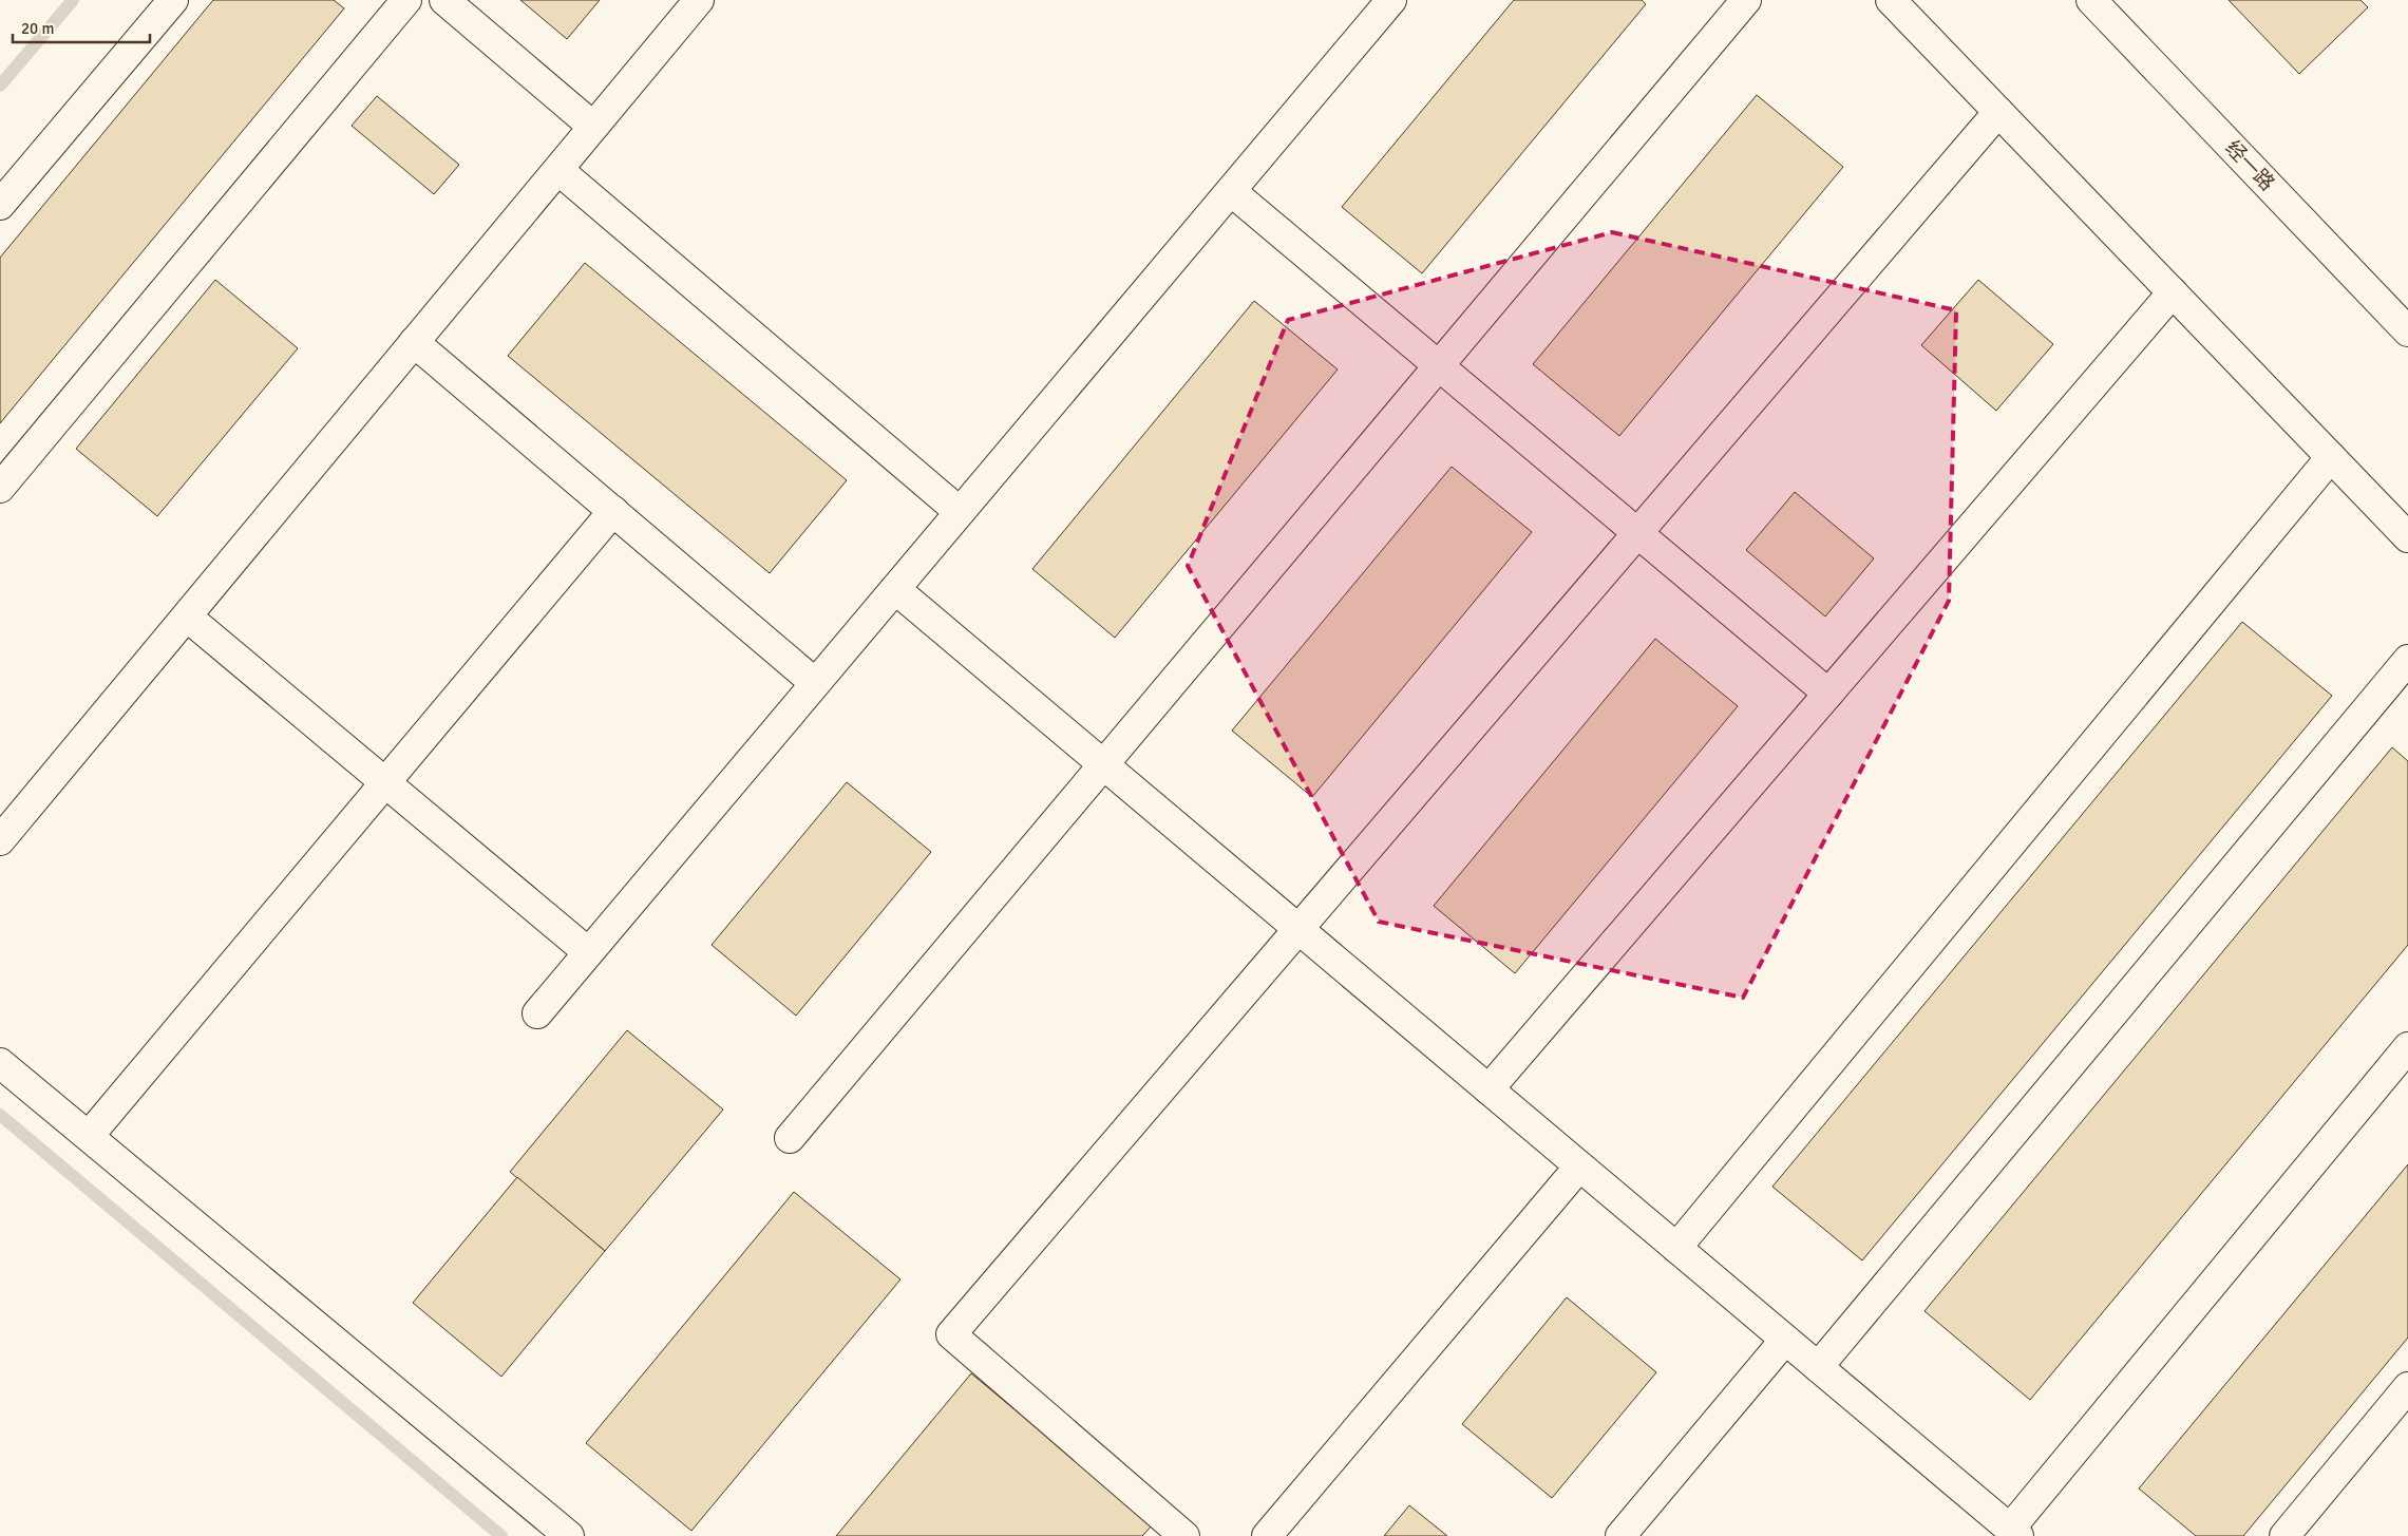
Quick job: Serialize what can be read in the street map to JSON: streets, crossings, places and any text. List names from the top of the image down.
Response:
{
  "streets": {
    "street": ["经一路"]
  },
  "scale_bar": "20 m"
}
